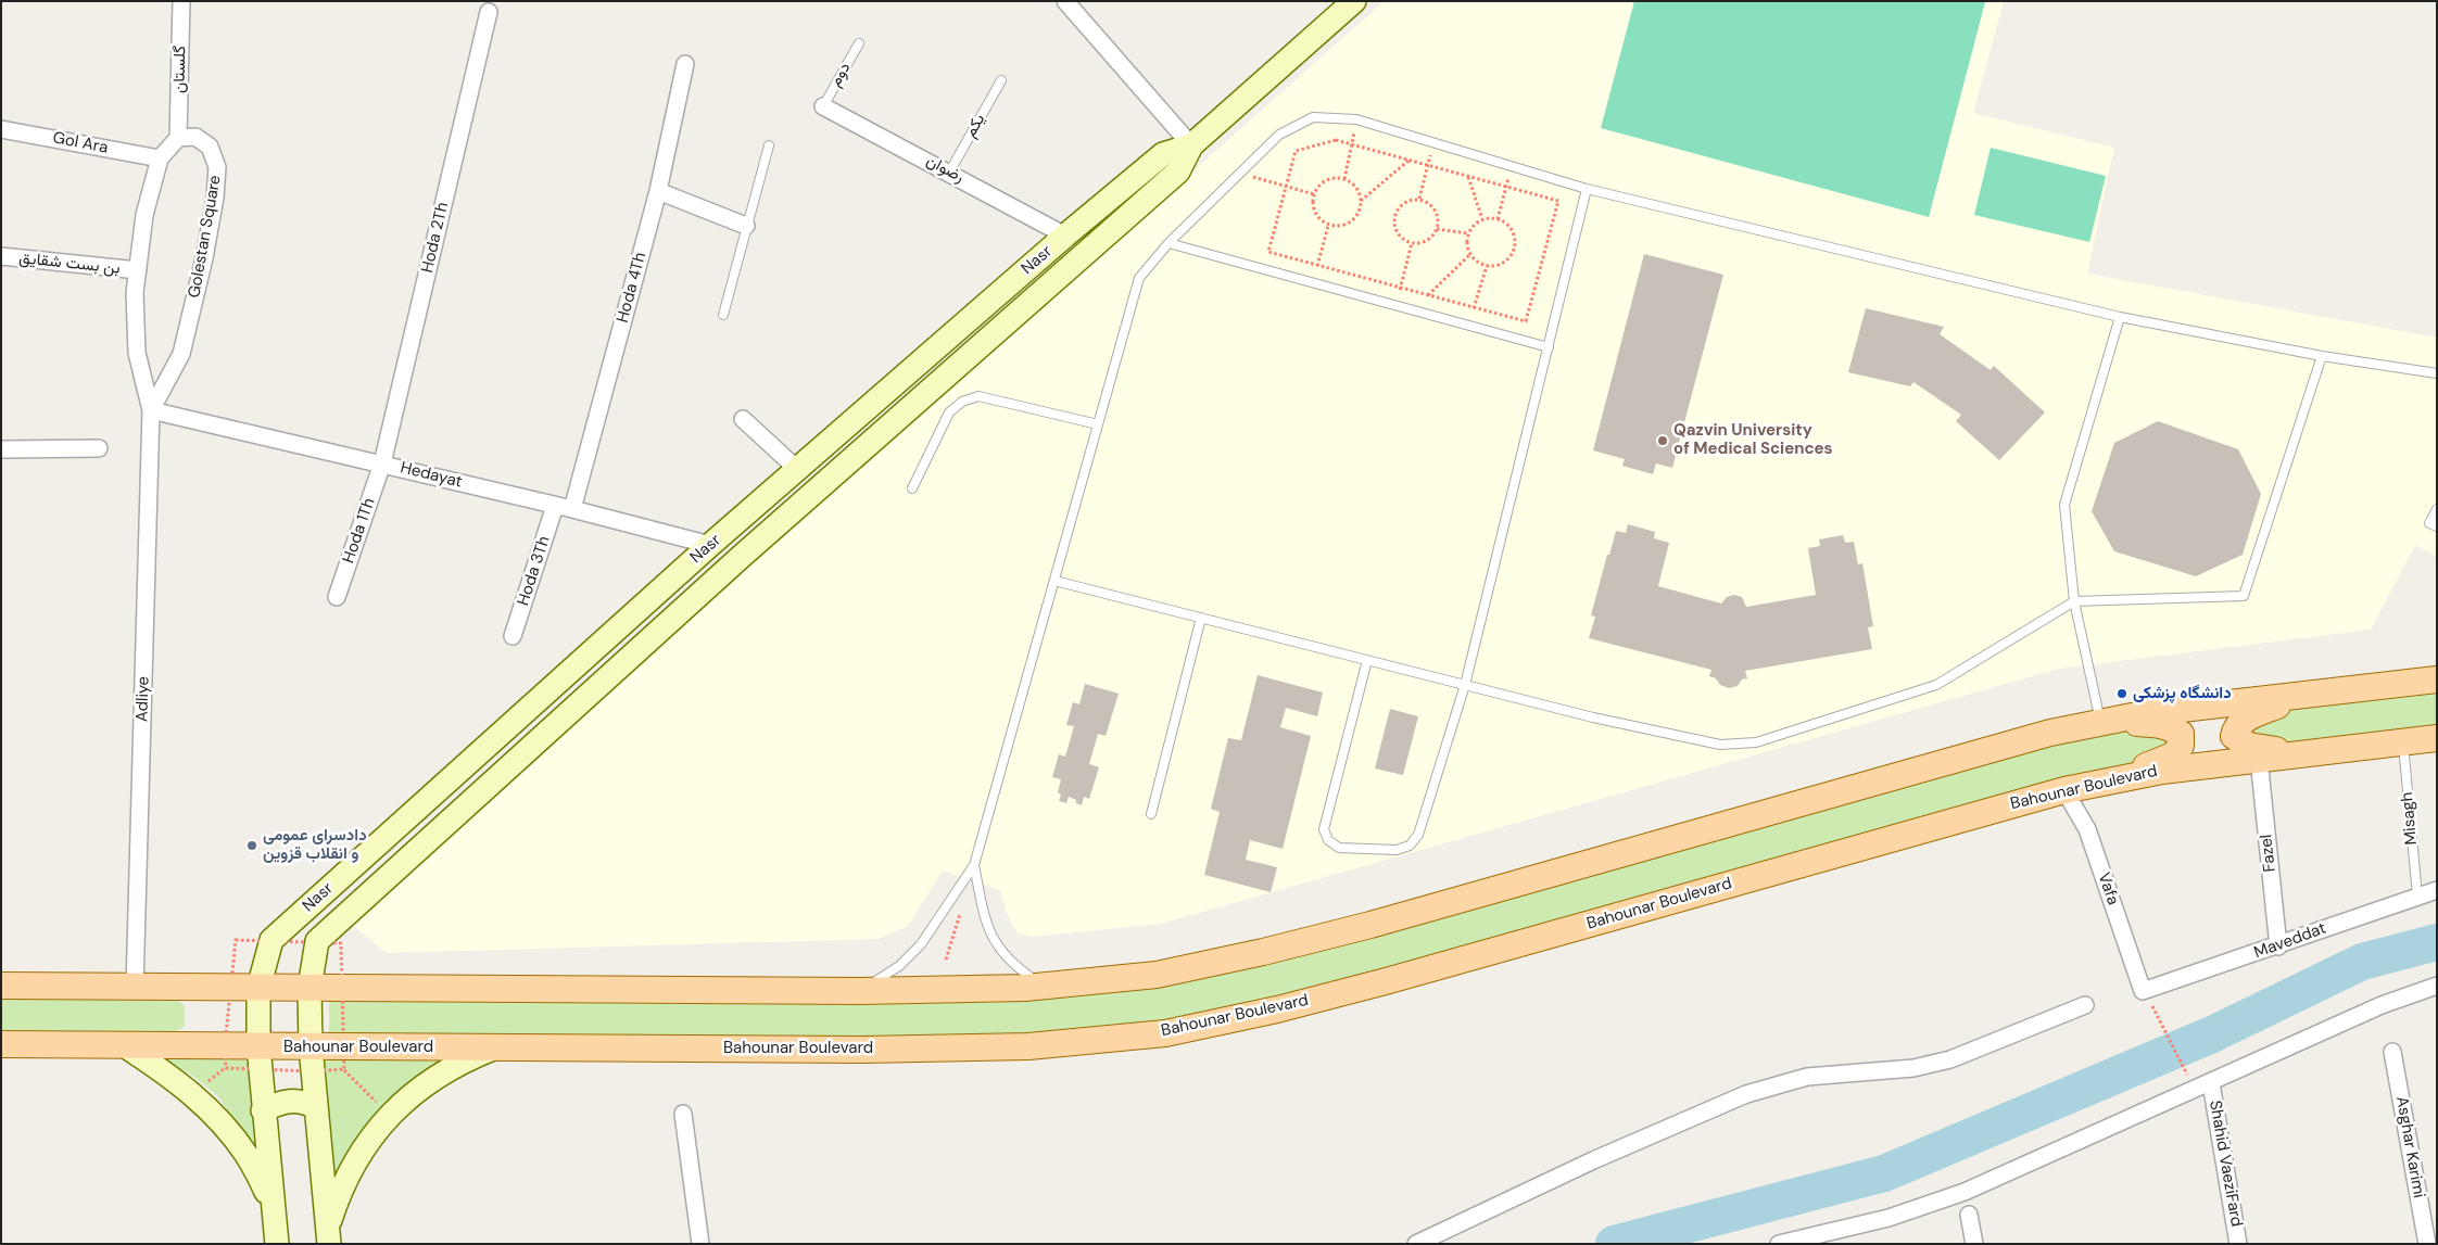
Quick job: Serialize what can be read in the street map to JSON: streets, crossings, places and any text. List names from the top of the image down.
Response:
{
  "streets": {
    "main road": ["Bahounar Boulevard"],
    "street": [
      "گلستان",
      "Gol Ara",
      "رضوان",
      "Golestan Square",
      "Hoda 2Th",
      "Nasr",
      "بن بست شقایق",
      "Hoda 4Th",
      "Hedayat",
      "Hoda 1Th",
      "Hoda 3Th",
      "Adliye",
      "Fazel",
      "Vafa",
      "Maveddat",
      "Asghar Karimi",
      "Shahid VaeziFard"
    ],
    "lane": ["دوم", "یکم", "Misagh"]
  },
  "crossings": [
    ["گلستان", "Golestan Square"],
    ["دوم", "رضوان"],
    ["یکم", "رضوان"],
    ["رضوان", "Nasr"],
    ["Golestan Square", "Hedayat"],
    ["Golestan Square", "Adliye"],
    ["Hoda 2Th", "Hedayat"],
    ["Hoda 2Th", "Hoda 1Th"],
    ["Nasr", "Hedayat"],
    ["Nasr", "Bahounar Boulevard"],
    ["Hoda 4Th", "Hedayat"],
    ["Hedayat", "Hoda 1Th"],
    ["Hedayat", "Hoda 3Th"],
    ["Hedayat", "Adliye"],
    ["Bahounar Boulevard", "Misagh"],
    ["Bahounar Boulevard", "Fazel"],
    ["Bahounar Boulevard", "Vafa"],
    ["Misagh", "Maveddat"],
    ["Fazel", "Maveddat"],
    ["Vafa", "Maveddat"]
  ],
  "places": ["Qazvin University of Medical Sciences", "دانشگاه پزشکی", "دادسرای عمومی و انقلاب قزوین"]
}
